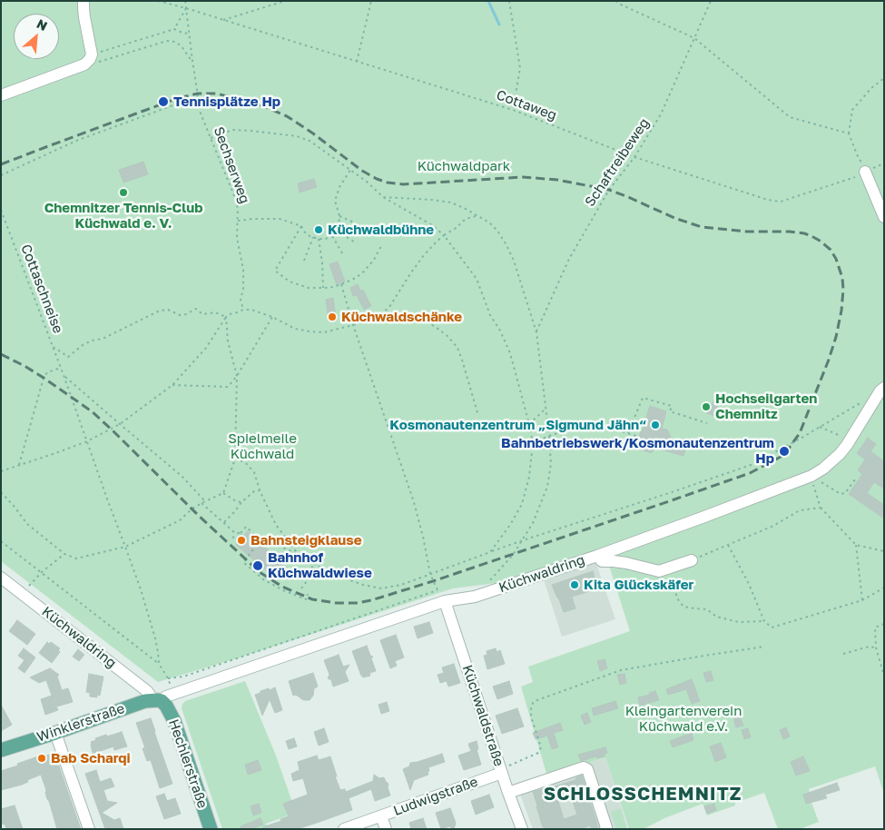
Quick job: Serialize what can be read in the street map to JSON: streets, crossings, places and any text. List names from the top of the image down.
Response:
{
  "streets": {
    "main road": ["Winklerstraße", "Hechlerstraße"],
    "street": ["Küchwaldring", "Küchwaldstraße", "Ludwigstraße"],
    "path": [
      "Cottaweg",
      "Schaftreibeweg",
      "Sechserweg",
      "Cottaschneise"
    ]
  },
  "crossings": [
    ["Cottaweg", "Schaftreibeweg"],
    ["Cottaweg", "Sechserweg"],
    ["Küchwaldring", "Küchwaldstraße"],
    ["Küchwaldring", "Winklerstraße"],
    ["Küchwaldring", "Hechlerstraße"],
    ["Küchwaldstraße", "Ludwigstraße"],
    ["Winklerstraße", "Hechlerstraße"]
  ],
  "districts": ["SCHLOSSCHEMNITZ"],
  "parks": ["Küchwaldpark", "Spielmeile Küchwald", "Kleingartenverein Küchwald e.V."],
  "places": [
    "Tennisplätze Hp",
    "Chemnitzer Tennis-Club Küchwald e. V.",
    "Küchwaldbühne",
    "Küchwaldschänke",
    "Hochseilgarten Chemnitz",
    "Kosmonautenzentrum „Sigmund Jähn“",
    "Bahnbetriebswerk/Kosmonautenzentrum Hp",
    "Bahnsteigklause",
    "Bahnhof Küchwaldwiese",
    "Kita Glückskäfer",
    "Bab Scharqi"
  ],
  "north": "top right"
}
